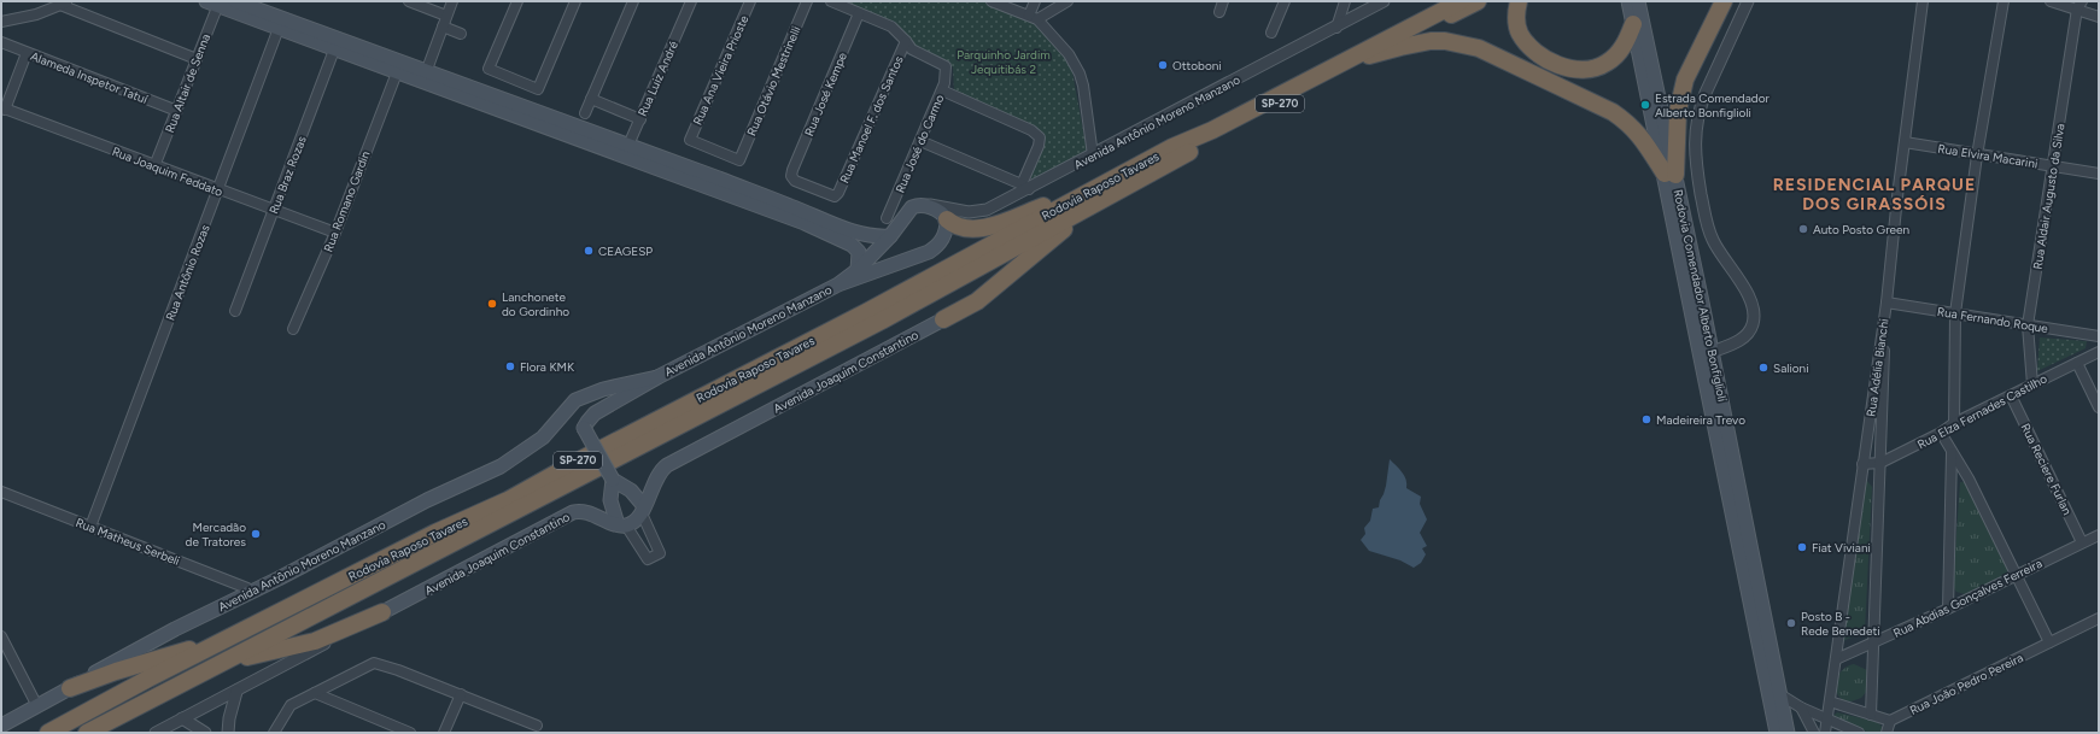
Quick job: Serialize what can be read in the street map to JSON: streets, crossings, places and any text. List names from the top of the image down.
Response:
{
  "streets": {
    "highway": ["SP-270", "Rodovia Raposo Tavares"],
    "main road": ["Avenida Antônio Moreno Manzano", "Rodovia Comendador Alberto Bonfiglioli", "Avenida Joaquim Constantino"],
    "street": [
      "Rua Ana Vieira Prioste",
      "Alameda Inspetor Tatuí",
      "Rua Luiz André",
      "Rua Otávio Mestrinelli",
      "Rua Altair de Senna",
      "Rua José Kempe",
      "Rua Manoel F. dos Santos",
      "Rua José do Carmo",
      "Rua Elvira Macarini",
      "Rua Joaquim Feddato",
      "Rua Braz Rozas",
      "Rua Aldair Augusto da Silva",
      "Rua Romano Gardin",
      "Rua Antônio Rozas",
      "Rua Fernando Roque",
      "Rua Adélia Bianchi",
      "Rua Elza Fernades Castilho",
      "Rua Reciere Furlan",
      "Rua Matheus Serbeli",
      "Rua Abdias Gonçalves Ferreira",
      "Rua João Pedro Pereira"
    ]
  },
  "crossings": [
    ["Rua Ana Vieira Prioste", "Rua Otávio Mestrinelli"],
    ["Alameda Inspetor Tatuí", "Rua Altair de Senna"],
    ["Rua Altair de Senna", "Rua Joaquim Feddato"],
    ["Rua José Kempe", "Rua Manoel F. dos Santos"],
    ["Rua Manoel F. dos Santos", "Rua José do Carmo"],
    ["Avenida Antônio Moreno Manzano", "Rua Matheus Serbeli"],
    ["Rua Elvira Macarini", "Rua Aldair Augusto da Silva"],
    ["Rua Elvira Macarini", "Rua Adélia Bianchi"],
    ["Rua Joaquim Feddato", "Rua Braz Rozas"],
    ["Rua Joaquim Feddato", "Rua Romano Gardin"],
    ["Rua Joaquim Feddato", "Rua Antônio Rozas"],
    ["Rua Aldair Augusto da Silva", "Rua Fernando Roque"],
    ["Rua Aldair Augusto da Silva", "Rua Elza Fernades Castilho"],
    ["Rua Antônio Rozas", "Rua Matheus Serbeli"],
    ["Rua Fernando Roque", "Rua Adélia Bianchi"],
    ["Rua Adélia Bianchi", "Rua Elza Fernades Castilho"],
    ["Rua Adélia Bianchi", "Rua Abdias Gonçalves Ferreira"],
    ["Rua Elza Fernades Castilho", "Rua Reciere Furlan"],
    ["Rua Reciere Furlan", "Rua Abdias Gonçalves Ferreira"]
  ],
  "districts": ["RESIDENCIAL PARQUE DOS GIRASSÓIS"],
  "parks": ["Parquinho Jardim Jequitibás 2"],
  "places": [
    "Ottoboni",
    "Estrada Comendador Alberto Bonfiglioli",
    "Auto Posto Green",
    "CEAGESP",
    "Lanchonete do Gordinho",
    "Flora KMK",
    "Salioni",
    "Madeireira Trevo",
    "Mercadão de Tratores",
    "Fiat Viviani",
    "Posto B - Rede Benedeti"
  ]
}
